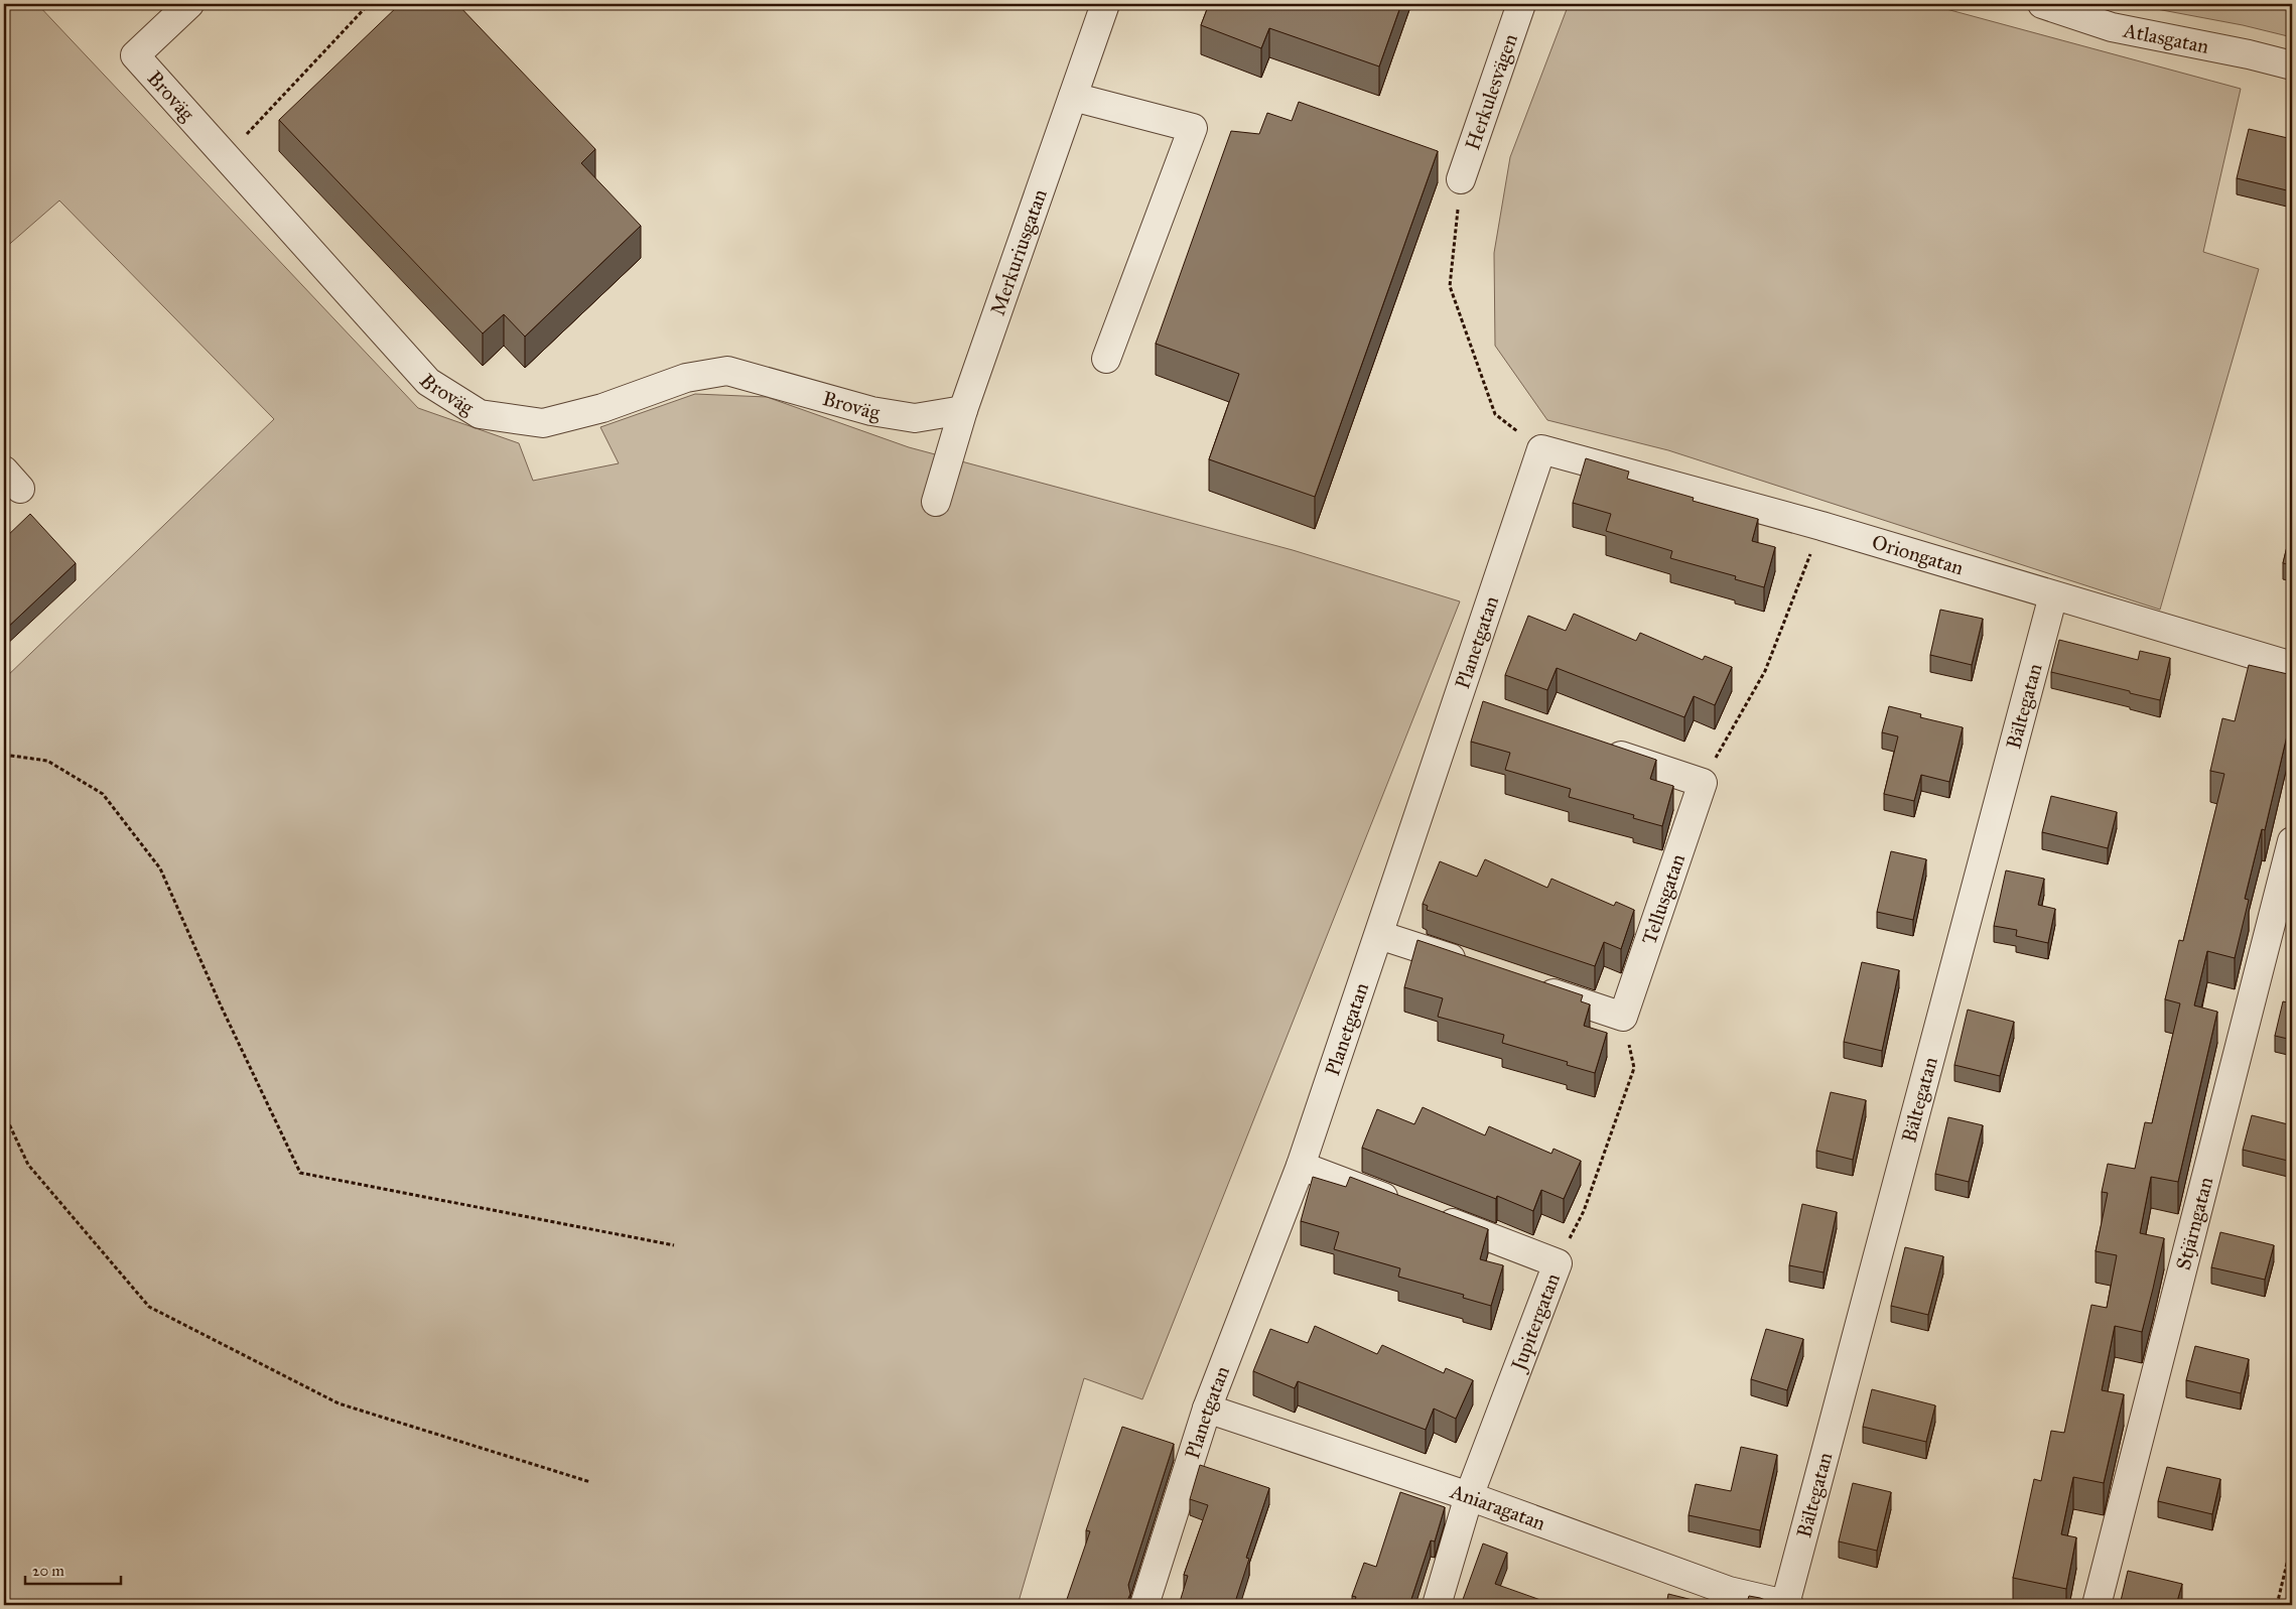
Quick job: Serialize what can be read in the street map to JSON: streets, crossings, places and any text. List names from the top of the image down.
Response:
{
  "streets": {
    "street": [
      "Atlasgatan",
      "Herkulesvägen",
      "Broväg",
      "Merkuriusgatan",
      "Oriongatan",
      "Planetgatan",
      "Bältegatan",
      "Tellusgatan",
      "Stjärngatan",
      "Jupitergatan",
      "Aniaragatan"
    ]
  },
  "crossings": [
    ["Broväg", "Merkuriusgatan"],
    ["Oriongatan", "Planetgatan"],
    ["Oriongatan", "Bältegatan"],
    ["Planetgatan", "Jupitergatan"],
    ["Planetgatan", "Aniaragatan"],
    ["Bältegatan", "Aniaragatan"],
    ["Jupitergatan", "Aniaragatan"]
  ],
  "scale_bar": "20 m"
}
